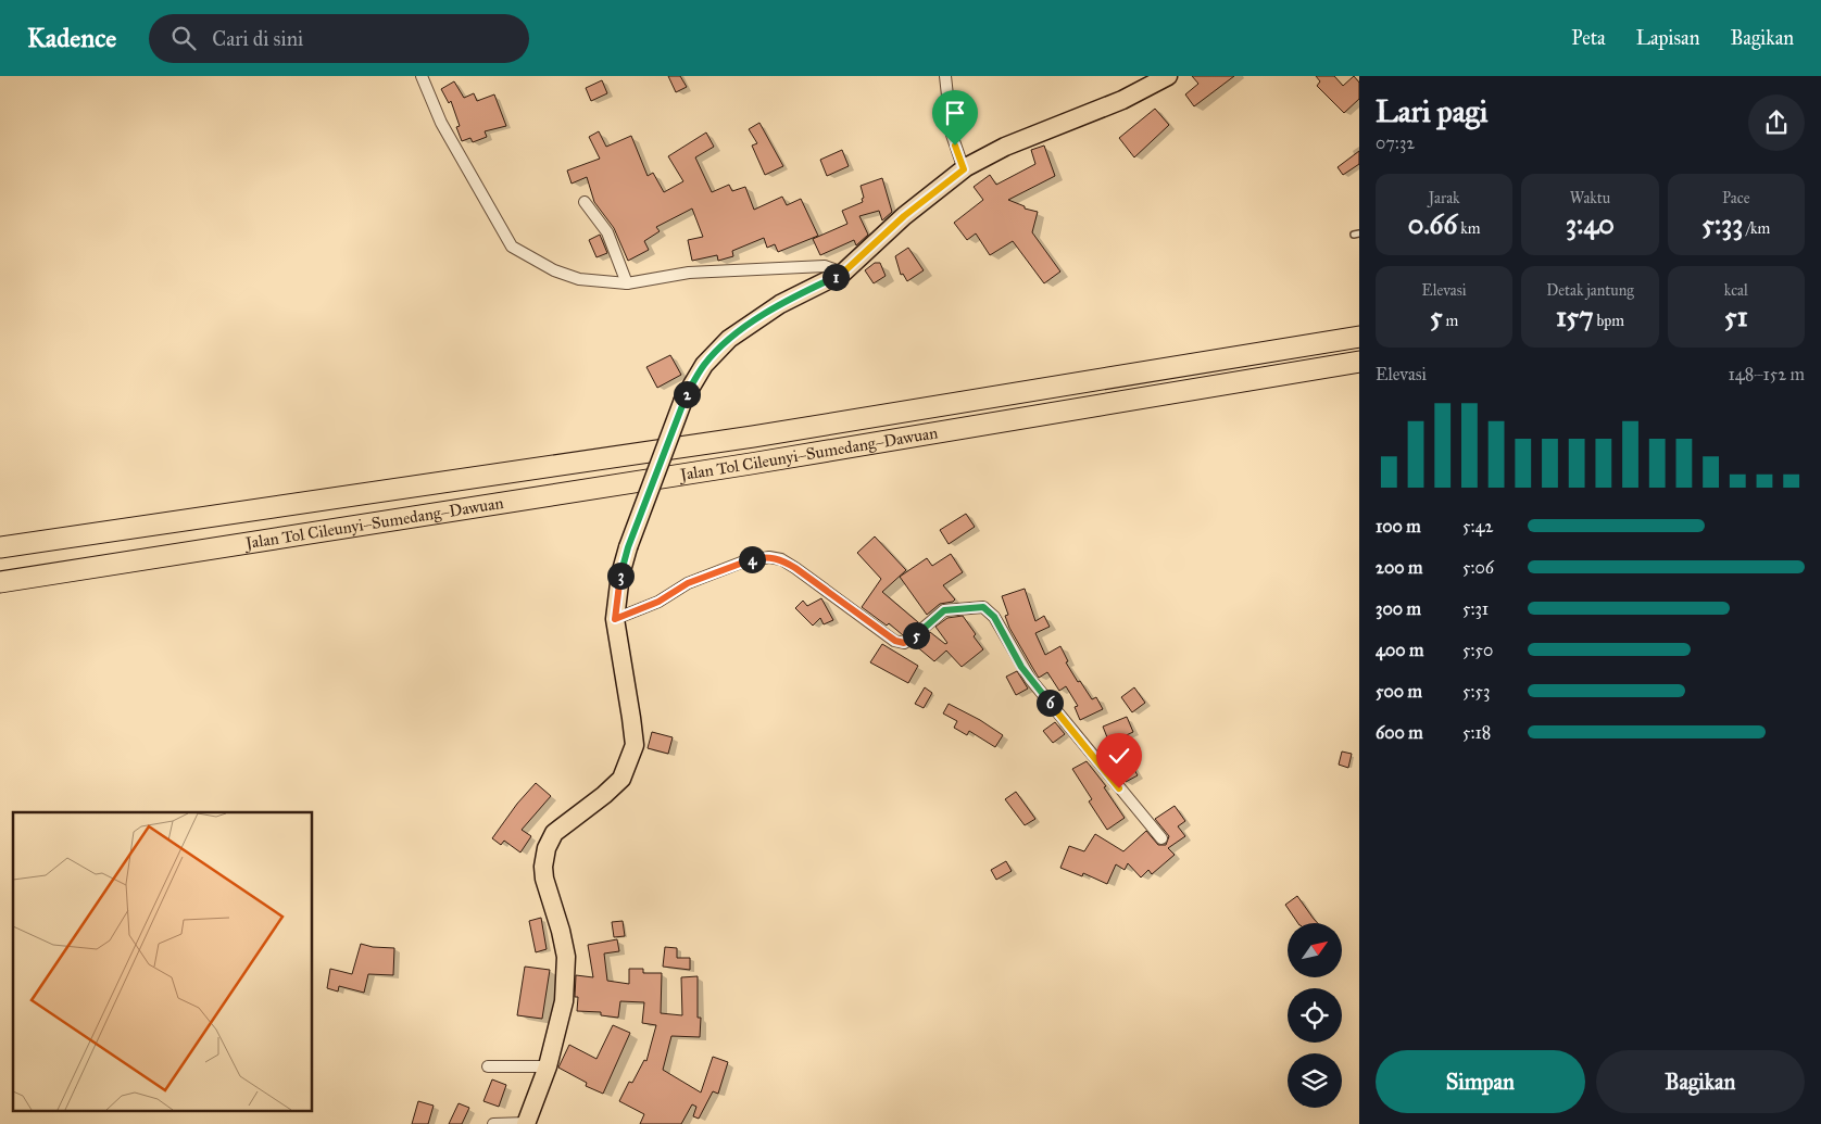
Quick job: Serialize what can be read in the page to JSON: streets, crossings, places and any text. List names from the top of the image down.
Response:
{
  "streets": {
    "highway": ["Jalan Tol Cileunyi–Sumedang–Dawuan"]
  },
  "north": "top right",
  "page": {
    "header": "Kadence",
    "search": "Cari di sini",
    "nav": ["Peta", "Lapisan", "Bagikan"],
    "heading": ["Lari pagi", "07:32"],
    "stats": [
      ["Jarak", "0.66 km"],
      ["Waktu", "3:40"],
      ["Pace", "5:33 /km"],
      ["Elevasi", "5 m"],
      ["Detak jantung", "157 bpm"],
      ["kcal", "51"]
    ],
    "pins": [
      "1",
      "2",
      "4",
      "3",
      "5",
      "6"
    ],
    "chart": ["Elevasi", "148–152 m"],
    "list": [
      {
        "name": "100 m",
        "note": "5:42"
      },
      {
        "name": "200 m",
        "note": "5:06"
      },
      {
        "name": "300 m",
        "note": "5:31"
      },
      {
        "name": "400 m",
        "note": "5:50"
      },
      {
        "name": "500 m",
        "note": "5:53"
      },
      {
        "name": "600 m",
        "note": "5:18"
      }
    ],
    "buttons": ["Simpan", "Bagikan"]
  }
}
